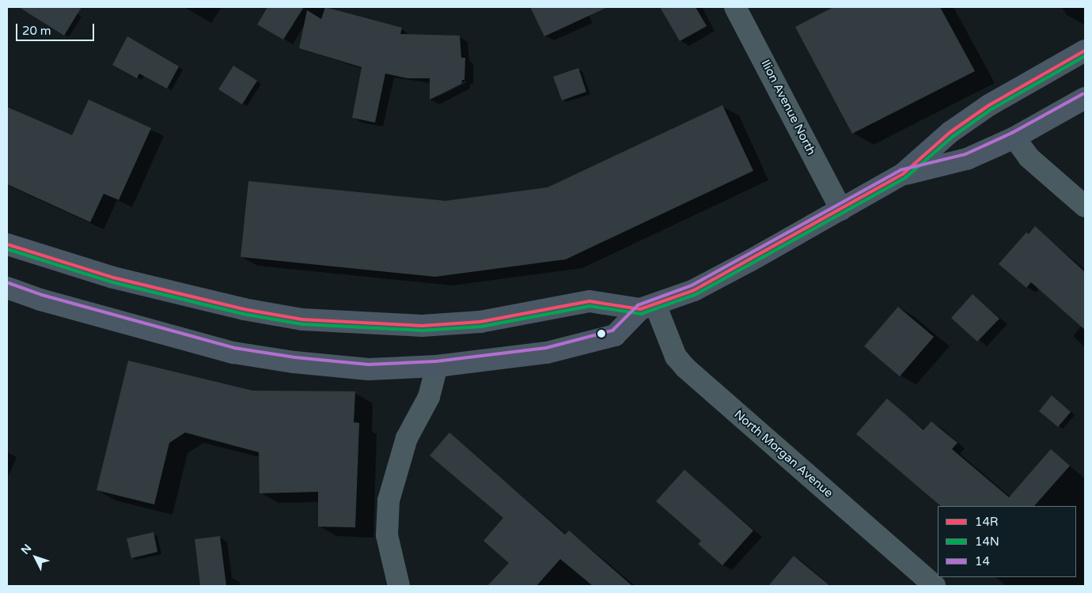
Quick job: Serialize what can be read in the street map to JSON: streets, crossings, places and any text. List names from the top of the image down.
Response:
{
  "streets": {
    "street": ["Ilion Avenue North", "North Morgan Avenue"]
  },
  "lines": ["transit line 14R", "transit line 14N", "transit line 14"],
  "legend": ["14R", "14N", "14"],
  "scale_bar": "20 m",
  "north": "top left"
}
